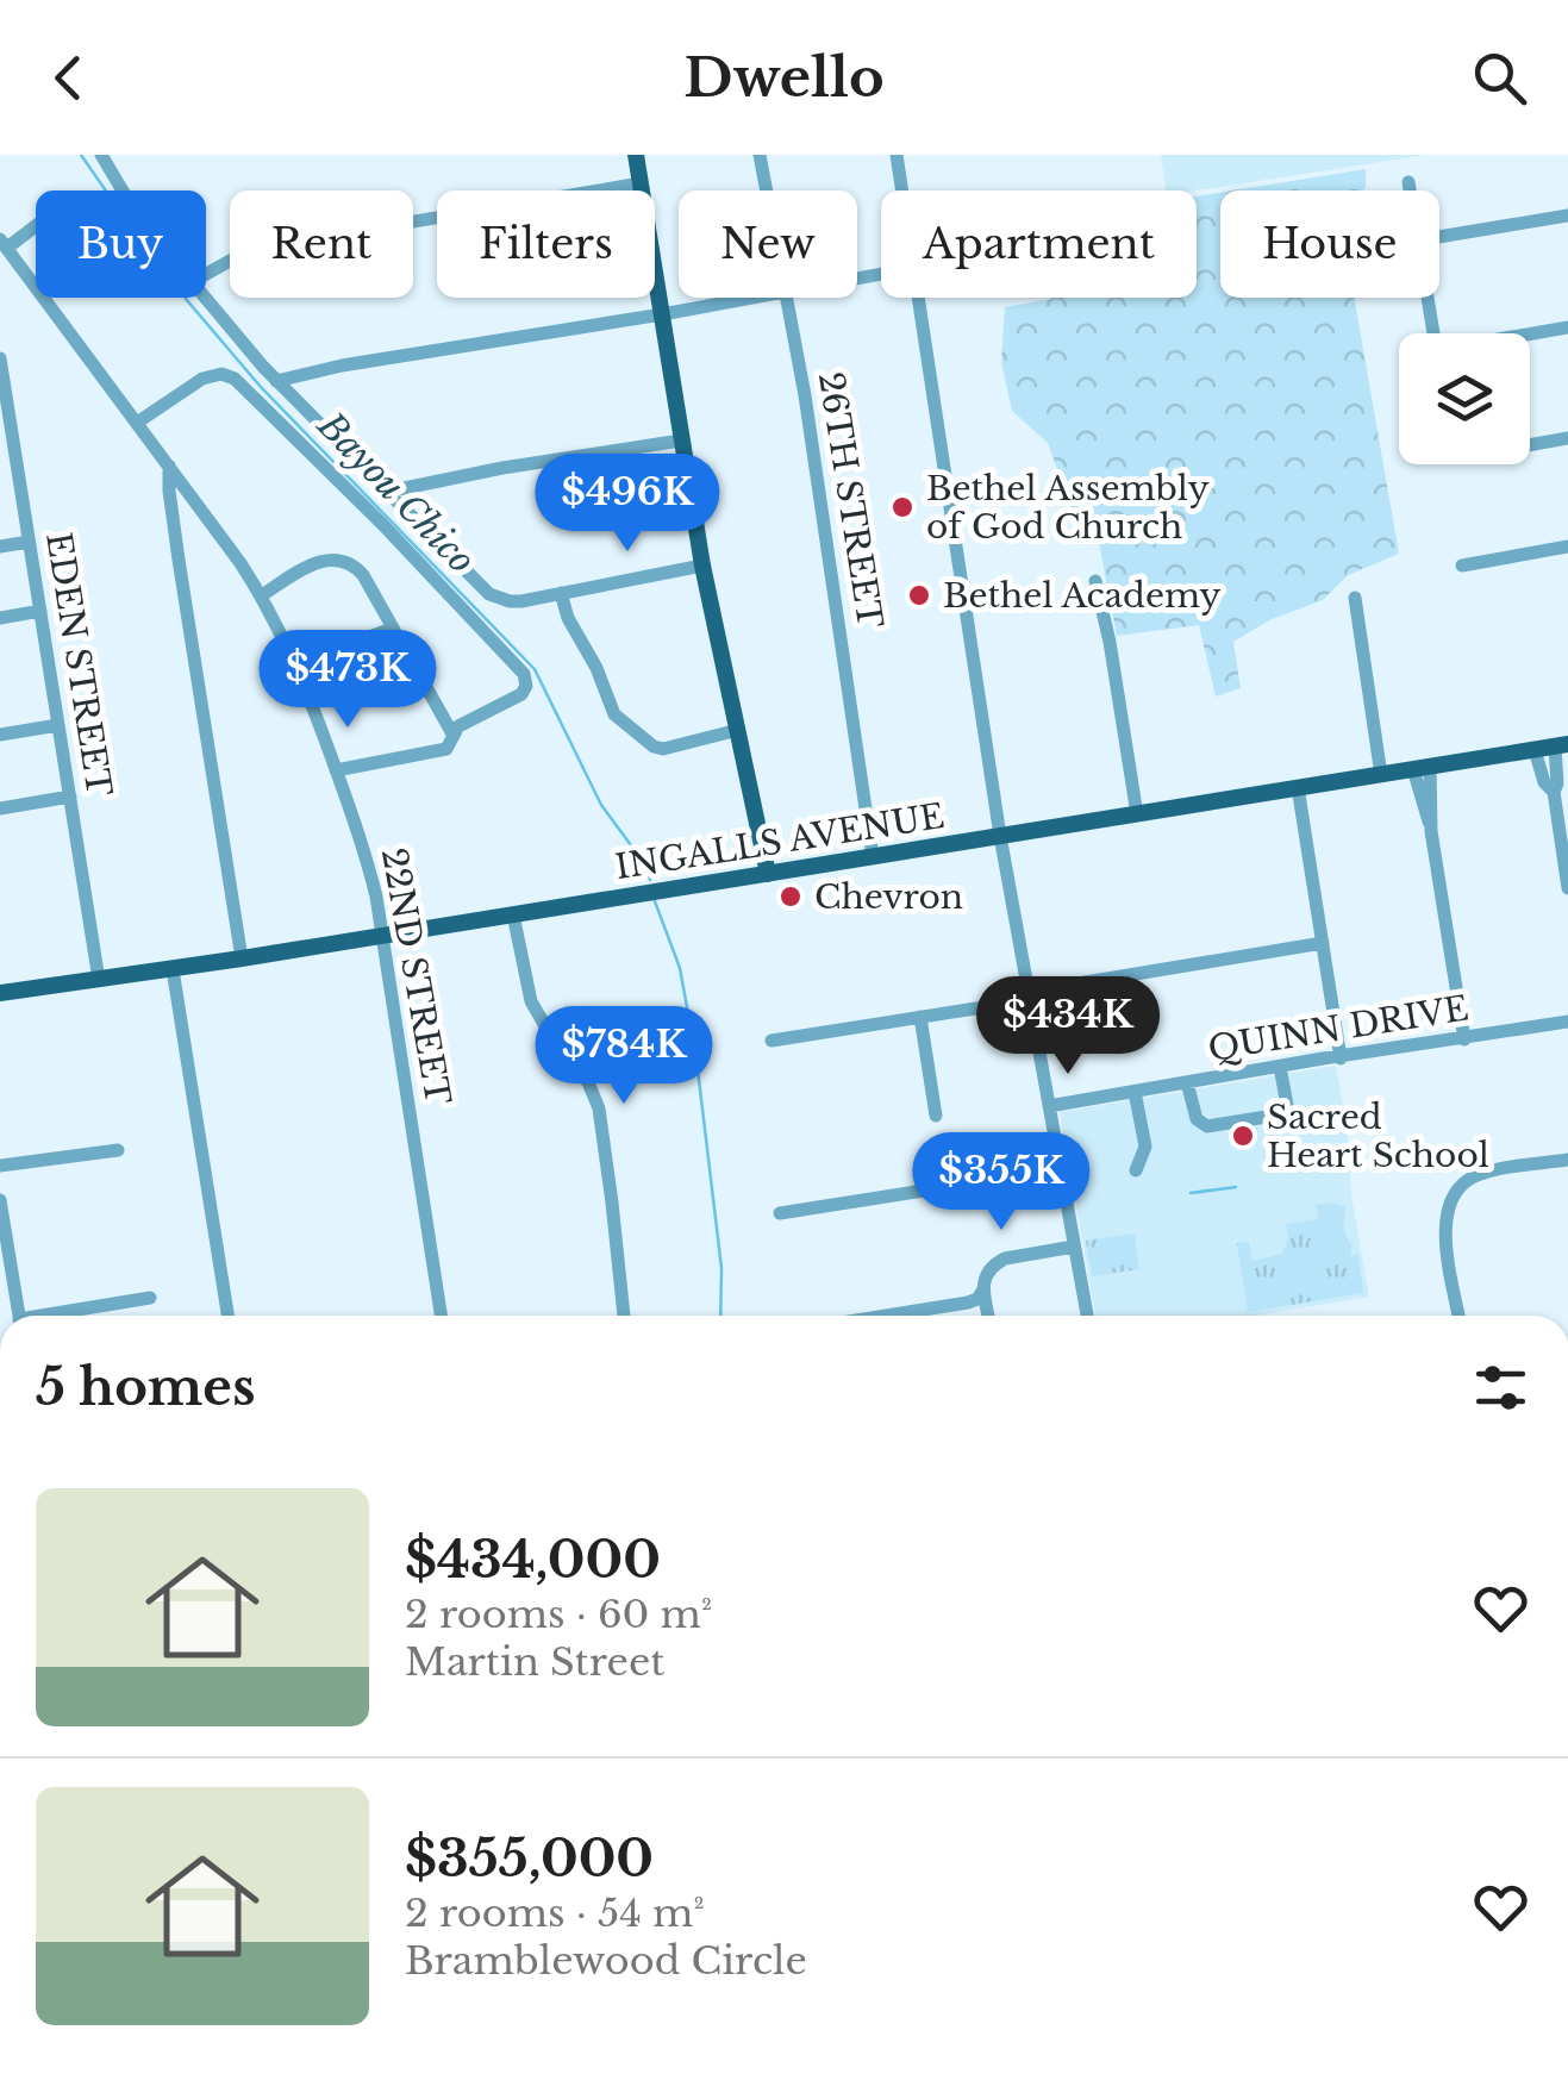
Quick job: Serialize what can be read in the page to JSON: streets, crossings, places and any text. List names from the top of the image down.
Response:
{
  "streets": {
    "main road": ["INGALLS AVENUE"],
    "street": [
      "26TH STREET",
      "EDEN STREET",
      "22ND STREET",
      "QUINN DRIVE"
    ]
  },
  "crossings": [
    ["26TH STREET", "INGALLS AVENUE"],
    ["EDEN STREET", "INGALLS AVENUE"],
    ["INGALLS AVENUE", "22ND STREET"]
  ],
  "water": ["Bayou Chico"],
  "places": [
    "Bethel Assembly of God Church",
    "Bethel Academy",
    "Chevron",
    "Sacred Heart School"
  ],
  "page": {
    "header": "Dwello",
    "chip": [
      "Buy",
      "Rent",
      "Filters",
      "New",
      "Apartment",
      "House"
    ],
    "price": [
      "$496K",
      "$473K",
      "$434K",
      "$784K",
      "$355K"
    ],
    "heading": "5 homes",
    "list": [
      {
        "name": "$434,000",
        "note": "2 rooms · 60 m² · Martin Street"
      },
      {
        "name": "$355,000",
        "note": "2 rooms · 54 m² · Bramblewood Circle"
      }
    ]
  }
}
